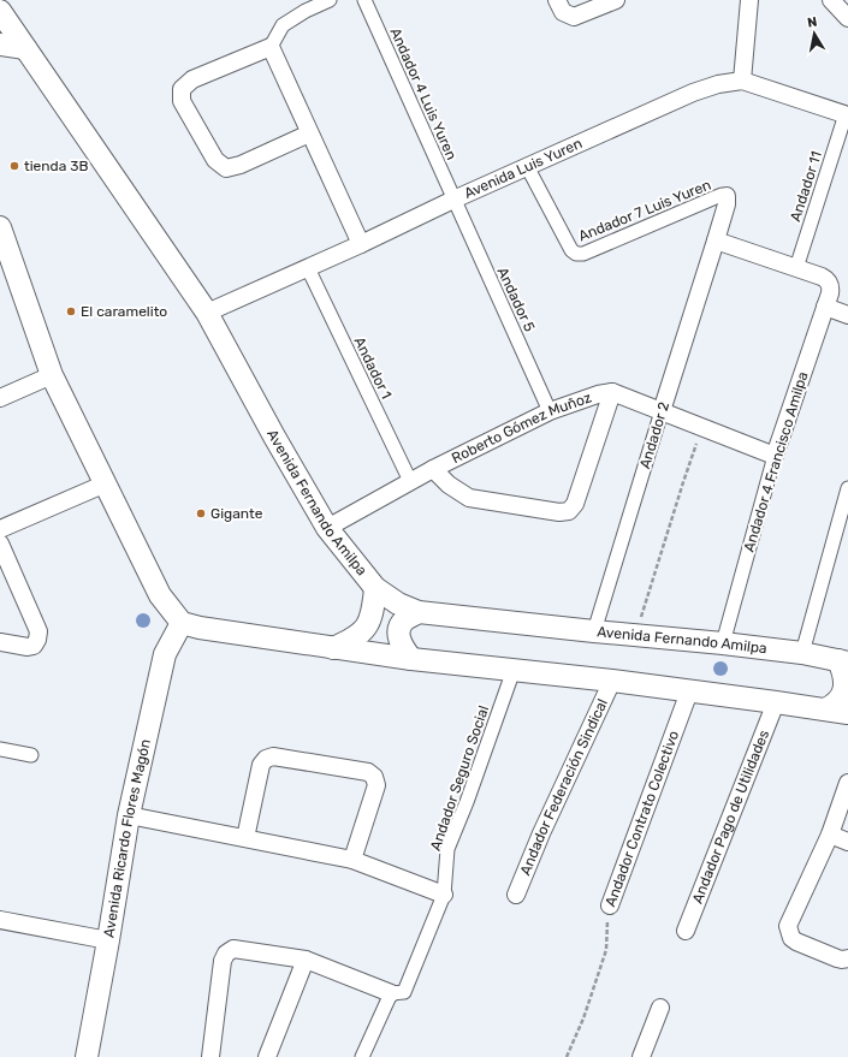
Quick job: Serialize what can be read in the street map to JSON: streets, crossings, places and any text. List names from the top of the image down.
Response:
{
  "streets": {
    "street": [
      "Andador 4 Luis Yuren",
      "Avenida Luis Yuren",
      "Andador 11",
      "Andador 7 Luis Yuren",
      "Andador 5",
      "Andador 1",
      "Roberto Gómez Muñoz",
      "Andador 2",
      "Andador 4 Francisco Amilpa",
      "Avenida Fernando Amilpa",
      "Andador Seguro Social",
      "Andador Federación Sindical",
      "Andador Pago de Utilidades",
      "Andador Contrato Colectivo",
      "Avenida Ricardo Flores Magón"
    ]
  },
  "crossings": [
    ["Andador 4 Luis Yuren", "Avenida Luis Yuren"],
    ["Andador 4 Luis Yuren", "Andador 5"],
    ["Avenida Luis Yuren", "Andador 11"],
    ["Avenida Luis Yuren", "Andador 7 Luis Yuren"],
    ["Avenida Luis Yuren", "Andador 5"],
    ["Avenida Luis Yuren", "Andador 1"],
    ["Avenida Luis Yuren", "Avenida Fernando Amilpa"],
    ["Andador 11", "Andador 4 Francisco Amilpa"],
    ["Andador 7 Luis Yuren", "Andador 2"],
    ["Andador 5", "Roberto Gómez Muñoz"],
    ["Andador 1", "Roberto Gómez Muñoz"],
    ["Roberto Gómez Muñoz", "Avenida Fernando Amilpa"],
    ["Andador 2", "Avenida Fernando Amilpa"],
    ["Andador 4 Francisco Amilpa", "Avenida Fernando Amilpa"]
  ],
  "places": ["tienda 3B", "El caramelito", "Gigante"],
  "north": "top"
}
